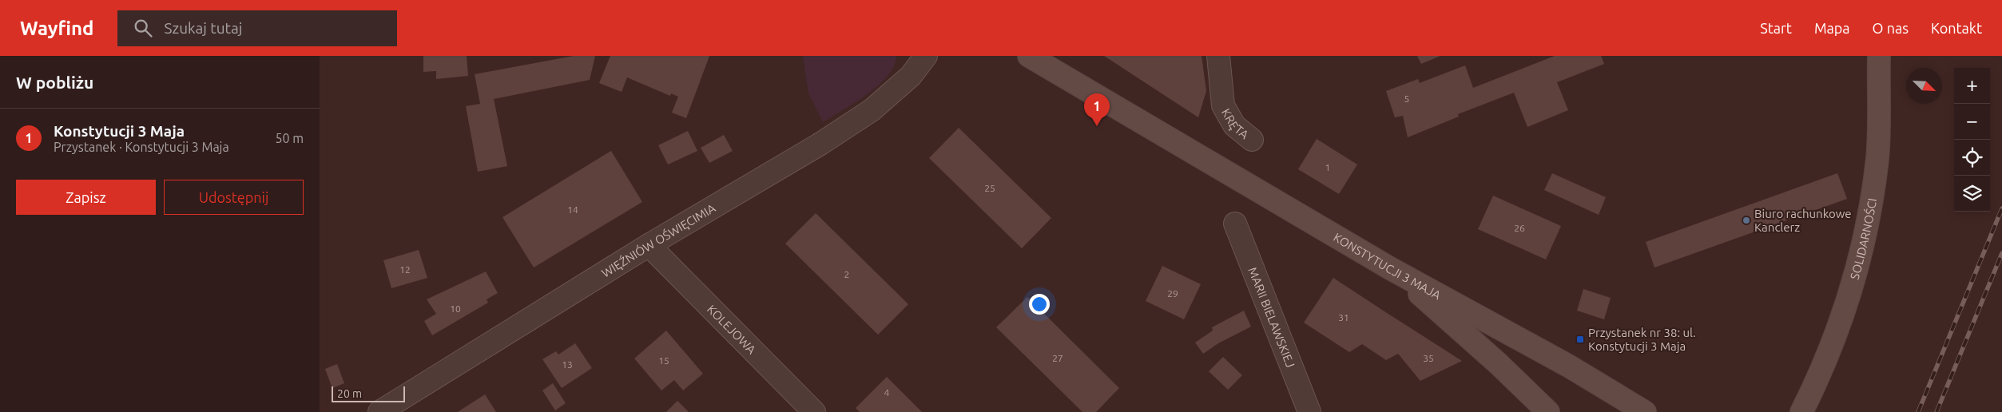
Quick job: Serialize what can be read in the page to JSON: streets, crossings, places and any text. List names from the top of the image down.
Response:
{
  "streets": {
    "main road": ["SOLIDARNOŚCI", "KONSTYTUCJI 3 MAJA"],
    "street": [
      "KRĘTA",
      "WIĘŹNIÓW OŚWIĘCIMIA",
      "MARII BIELAWSKIEJ",
      "KOLEJOWA"
    ]
  },
  "crossings": [
    ["WIĘŹNIÓW OŚWIĘCIMIA", "KOLEJOWA"]
  ],
  "places": {
    "other": ["Biuro rachunkowe Kanclerz"],
    "transit": ["Przystanek nr 38: ul. Konstytucji 3 Maja"]
  },
  "house_numbers": [
    "5",
    "1",
    "25",
    "14",
    "26",
    "12",
    "2",
    "29",
    "10",
    "31",
    "27",
    "35",
    "15",
    "13",
    "4"
  ],
  "scale_bar": "20 m",
  "north": "bottom right",
  "page": {
    "header": "Wayfind",
    "search": "Szukaj tutaj",
    "nav": [
      "Start",
      "Mapa",
      "O nas",
      "Kontakt"
    ],
    "heading": "W pobliżu",
    "map_buttons": ["+", "−"],
    "pins": "1",
    "list": [
      {
        "mark": "1",
        "name": "Konstytucji 3 Maja",
        "note": "Przystanek · Konstytucji 3 Maja",
        "value": "50 m"
      }
    ],
    "buttons": ["Zapisz", "Udostępnij"],
    "scale": "20 m"
  }
}
